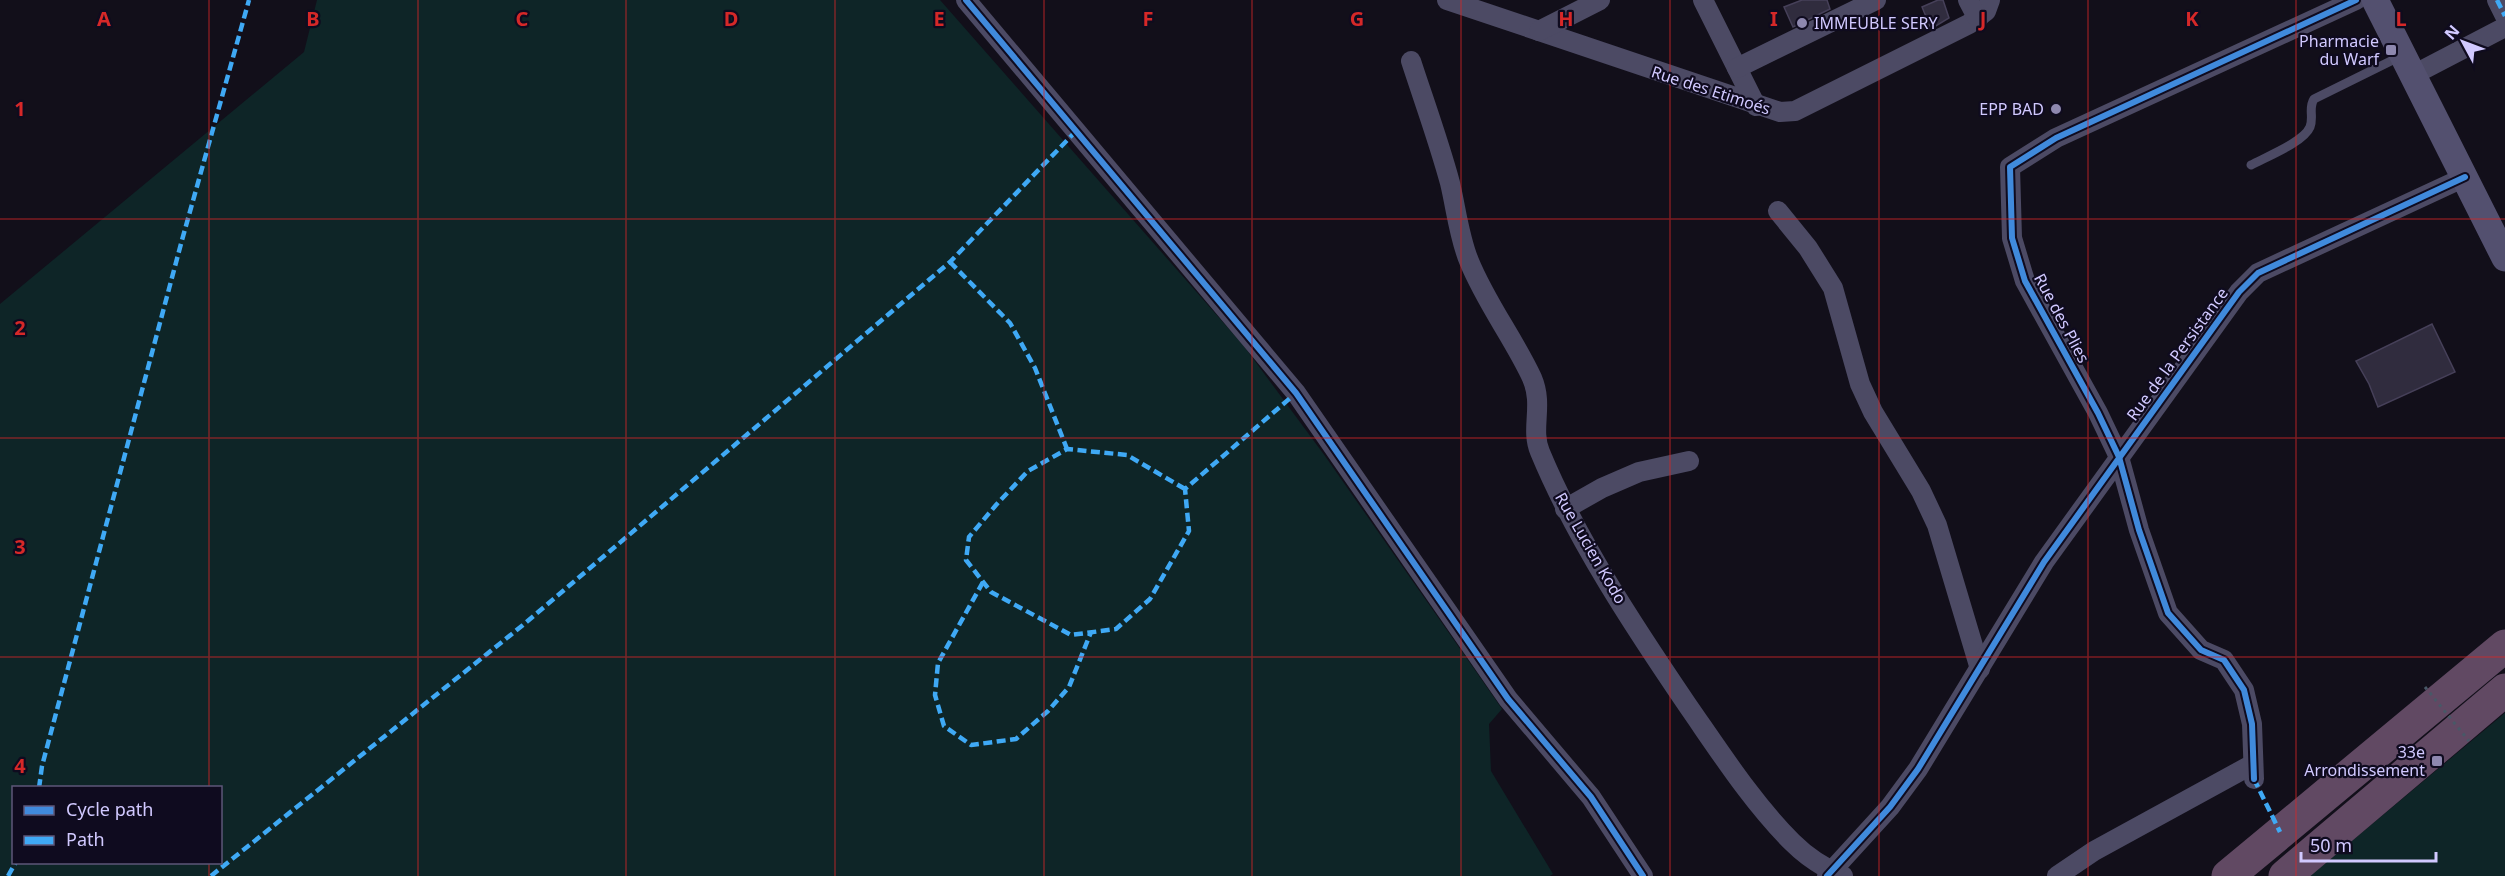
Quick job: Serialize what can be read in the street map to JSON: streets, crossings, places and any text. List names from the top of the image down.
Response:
{
  "streets": {
    "street": [
      "Rue des Etimoés",
      "Rue des Plies",
      "Rue de la Persistance",
      "Rue Lucien Kodo"
    ]
  },
  "crossings": [
    ["Rue des Plies", "Rue de la Persistance"],
    ["Rue de la Persistance", "Rue Lucien Kodo"]
  ],
  "places": {
    "other": ["IMMEUBLE SERY", "EPP BAD"],
    "transit": ["Pharmacie du Warf", "33e Arrondissement"]
  },
  "legend": ["Cycle path", "Path"],
  "scale_bar": "50 m",
  "north": "top left",
  "grid": {
    "columns": [
      "A",
      "B",
      "C",
      "D",
      "E",
      "F",
      "G",
      "H",
      "I",
      "J",
      "K",
      "L"
    ],
    "rows": [
      "1",
      "2",
      "3",
      "4"
    ]
  }
}
